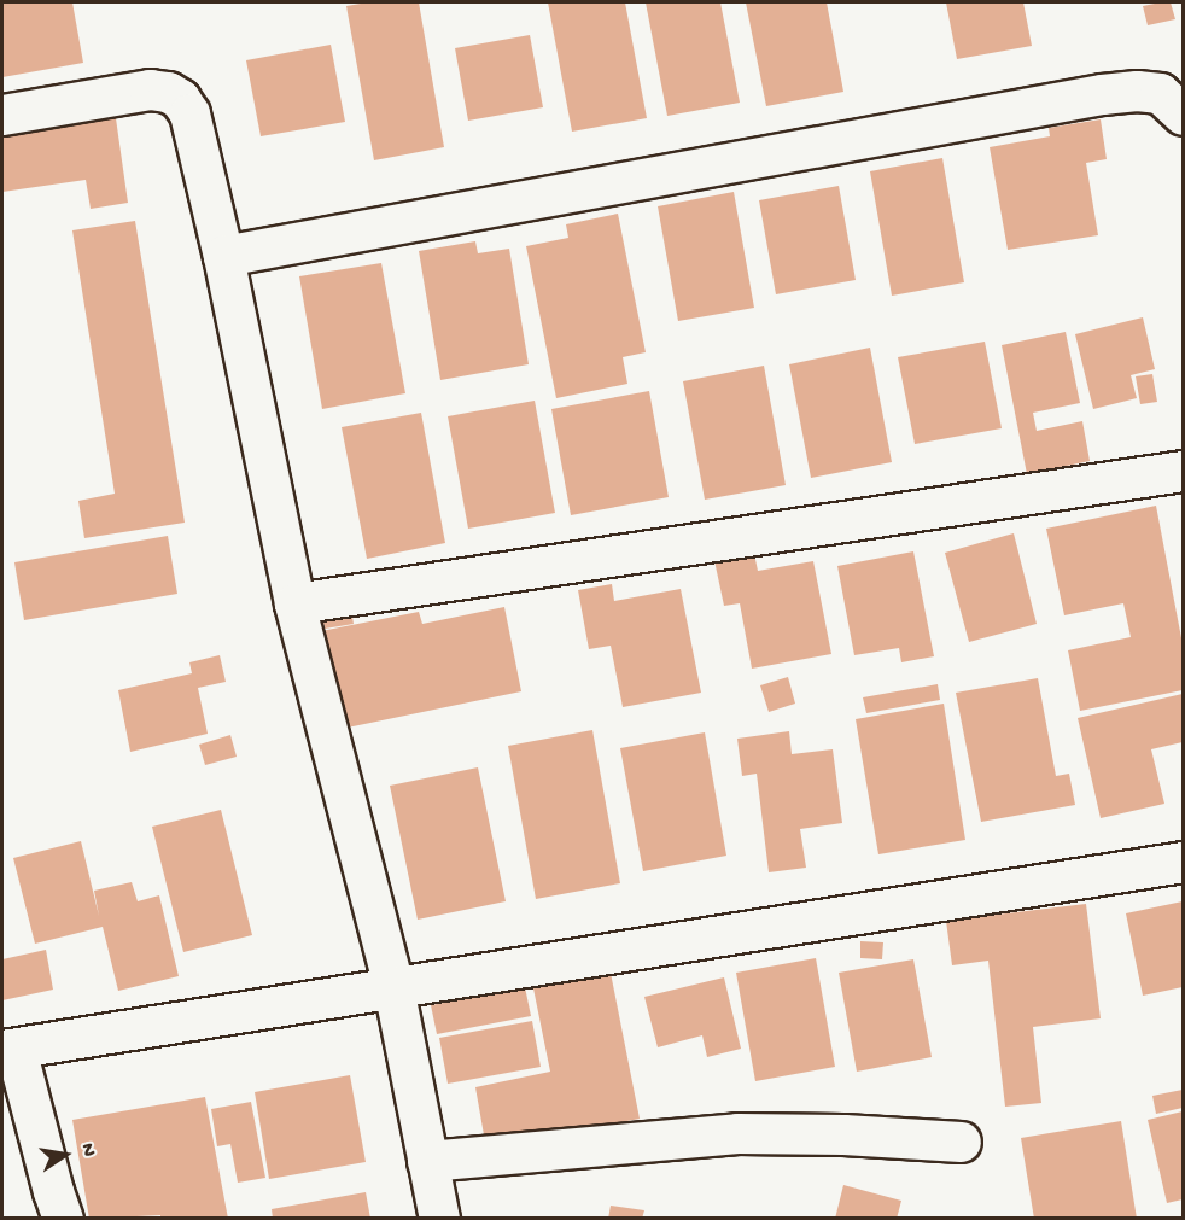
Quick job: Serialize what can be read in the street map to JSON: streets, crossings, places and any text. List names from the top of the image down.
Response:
{
  "north": "right"
}
